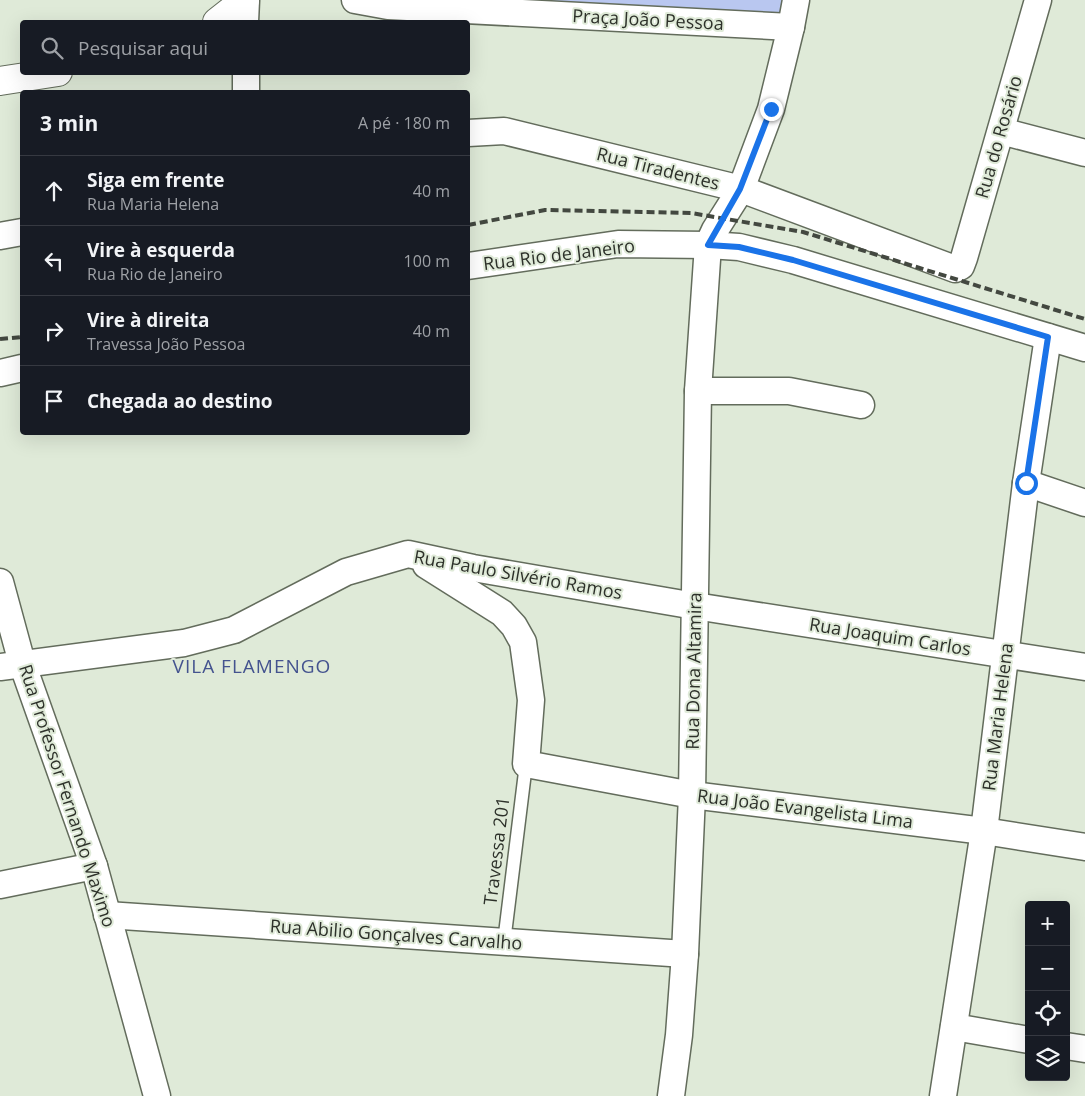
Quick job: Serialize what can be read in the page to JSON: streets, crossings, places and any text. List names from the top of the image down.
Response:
{
  "streets": {
    "street": [
      "Praça João Pessoa",
      "Rua do Rosário",
      "Rua Tiradentes",
      "Rua Rio de Janeiro",
      "Rua Paulo Silvério Ramos",
      "Rua Joaquim Carlos",
      "Rua Dona Altamira",
      "Rua Maria Helena",
      "Rua Professor Fernando Maximo",
      "Rua João Evangelista Lima",
      "Rua Abilio Gonçalves Carvalho"
    ],
    "lane": ["Travessa 201"]
  },
  "crossings": [
    ["Rua do Rosário", "Rua Tiradentes"],
    ["Rua Rio de Janeiro", "Rua Dona Altamira"],
    ["Rua Rio de Janeiro", "Rua Maria Helena"],
    ["Rua Paulo Silvério Ramos", "Rua Joaquim Carlos"],
    ["Rua Paulo Silvério Ramos", "Rua Dona Altamira"],
    ["Rua Paulo Silvério Ramos", "Rua Professor Fernando Maximo"],
    ["Rua Joaquim Carlos", "Rua Dona Altamira"],
    ["Rua Joaquim Carlos", "Rua Maria Helena"],
    ["Rua Dona Altamira", "Rua João Evangelista Lima"],
    ["Rua Dona Altamira", "Rua Abilio Gonçalves Carvalho"],
    ["Rua Maria Helena", "Rua João Evangelista Lima"],
    ["Rua Professor Fernando Maximo", "Rua Abilio Gonçalves Carvalho"],
    ["Rua João Evangelista Lima", "Travessa 201"],
    ["Travessa 201", "Rua Abilio Gonçalves Carvalho"]
  ],
  "districts": ["VILA FLAMENGO"],
  "page": {
    "search": "Pesquisar aqui",
    "heading": ["3 min", "A pé · 180 m"],
    "list": [
      ["Siga em frente", "Rua Maria Helena", "40 m"],
      ["Vire à esquerda", "Rua Rio de Janeiro", "100 m"],
      ["Vire à direita", "Travessa João Pessoa", "40 m"],
      "Chegada ao destino"
    ],
    "map_buttons": ["+", "−"]
  }
}
